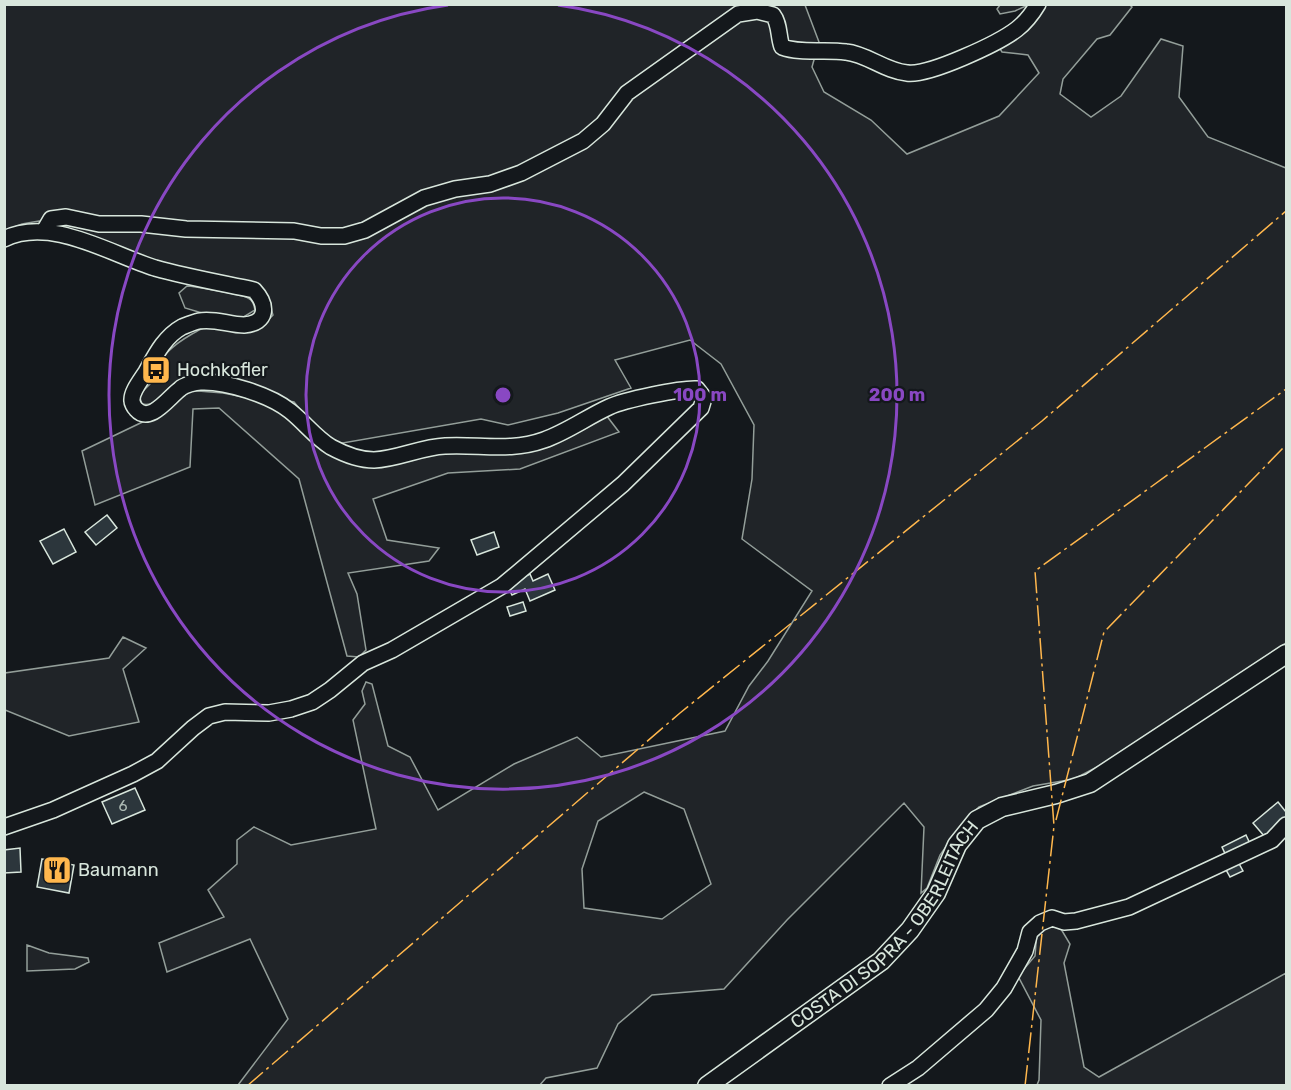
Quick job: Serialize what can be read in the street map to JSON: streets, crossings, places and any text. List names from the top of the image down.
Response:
{
  "streets": {
    "main road": ["COSTA DI SOPRA - OBERLEITACH"]
  },
  "places": {
    "bus stop": ["Hochkofler"],
    "restaurant": ["Baumann"]
  },
  "house_numbers": ["6"],
  "rings": ["100 m", "200 m"]
}
